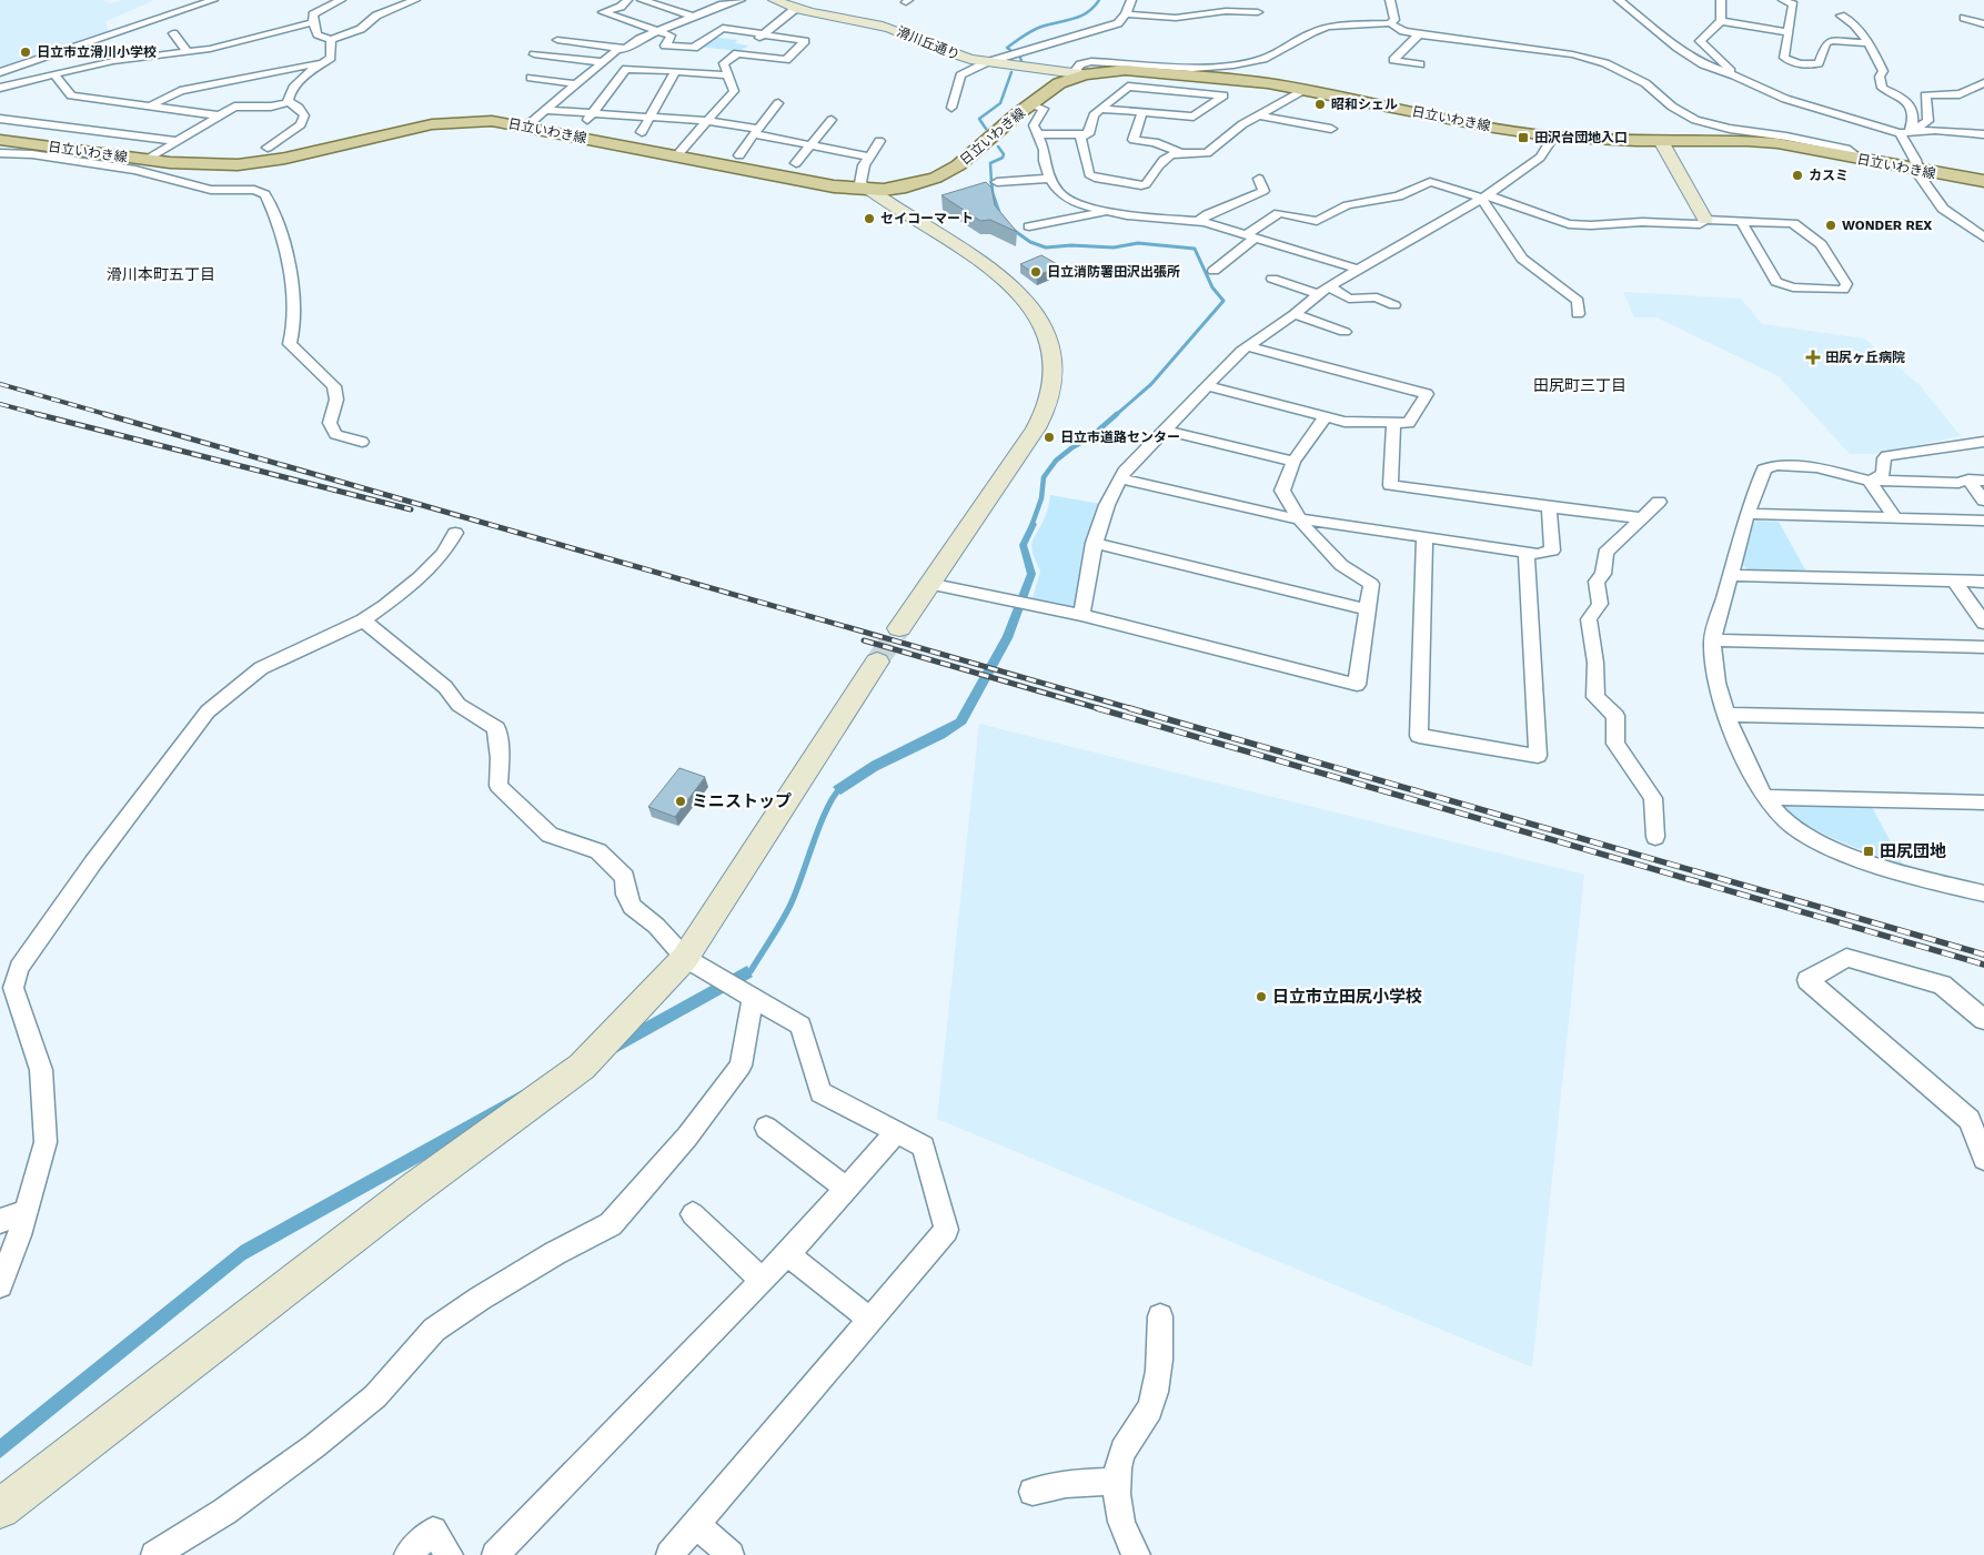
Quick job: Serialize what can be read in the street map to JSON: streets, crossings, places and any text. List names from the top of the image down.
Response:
{
  "streets": {
    "main road": ["日立いわき線"],
    "street": ["滑川丘通り"]
  },
  "crossings": [
    ["滑川丘通り", "日立いわき線"]
  ],
  "districts": ["滑川本町五丁目", "田尻町三丁目"],
  "places": {
    "other": [
      "日立市立滑川小学校",
      "昭和シェル",
      "カスミ",
      "セイコーマート",
      "WONDER REX",
      "日立消防署田沢出張所",
      "日立市道路センター",
      "ミニストップ",
      "日立市立田尻小学校"
    ],
    "transit": ["田沢台団地入口", "田尻団地"],
    "health": ["田尻ヶ丘病院"]
  }
}
